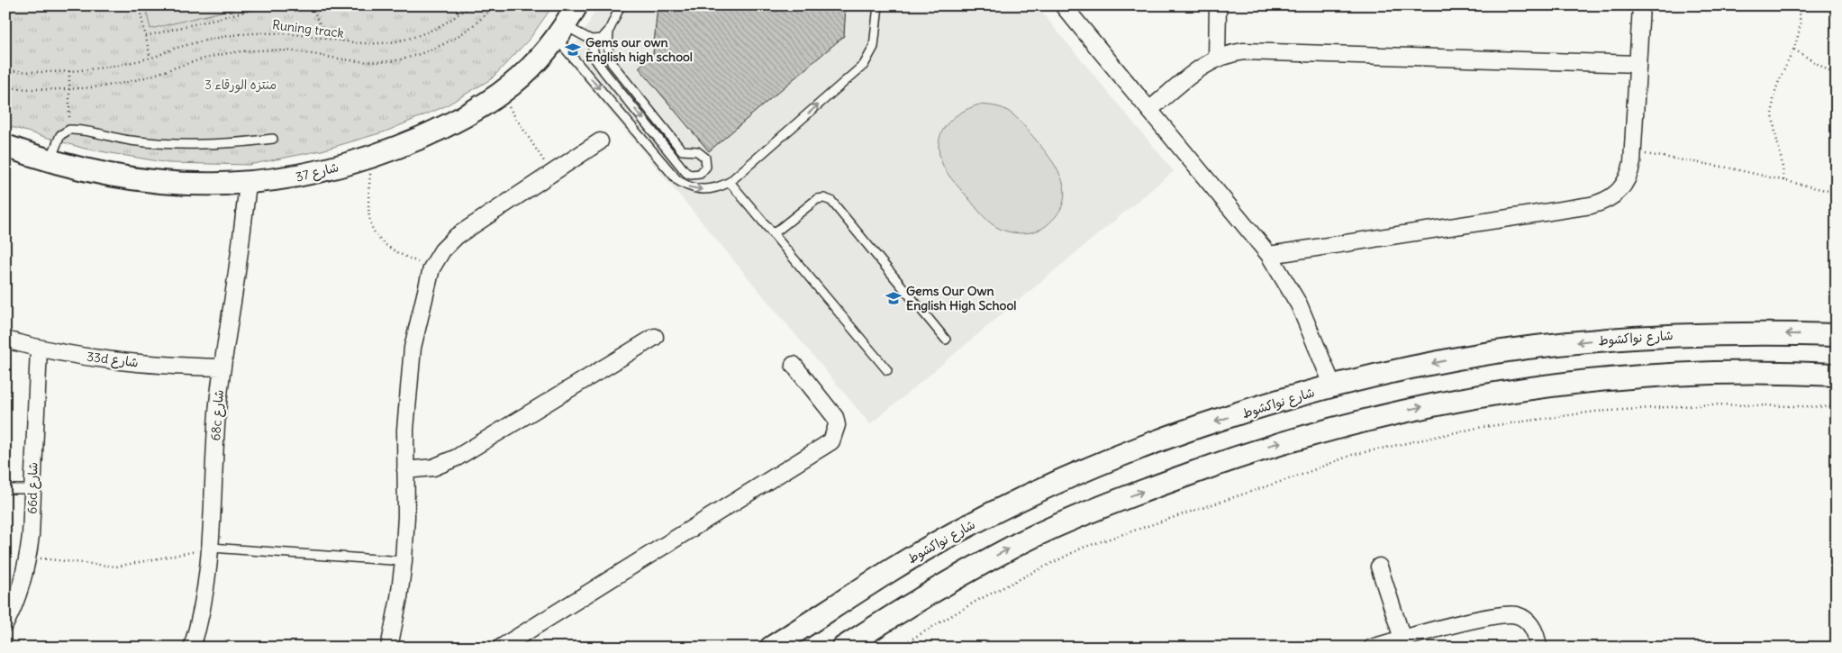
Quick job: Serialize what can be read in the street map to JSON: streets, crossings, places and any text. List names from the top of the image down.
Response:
{
  "streets": {
    "street": [
      "شارع 37",
      "شارع نواكشوط",
      "33d شارع",
      "68c شارع",
      "66d شارع"
    ],
    "path": ["Runing track"]
  },
  "crossings": [
    ["شارع 37", "68c شارع"],
    ["33d شارع", "68c شارع"],
    ["33d شارع", "66d شارع"]
  ],
  "parks": ["منتزه الورقاء 3"],
  "places": {
    "school or university": ["Gems our own English high school", "Gems Our Own English High School"]
  }
}
